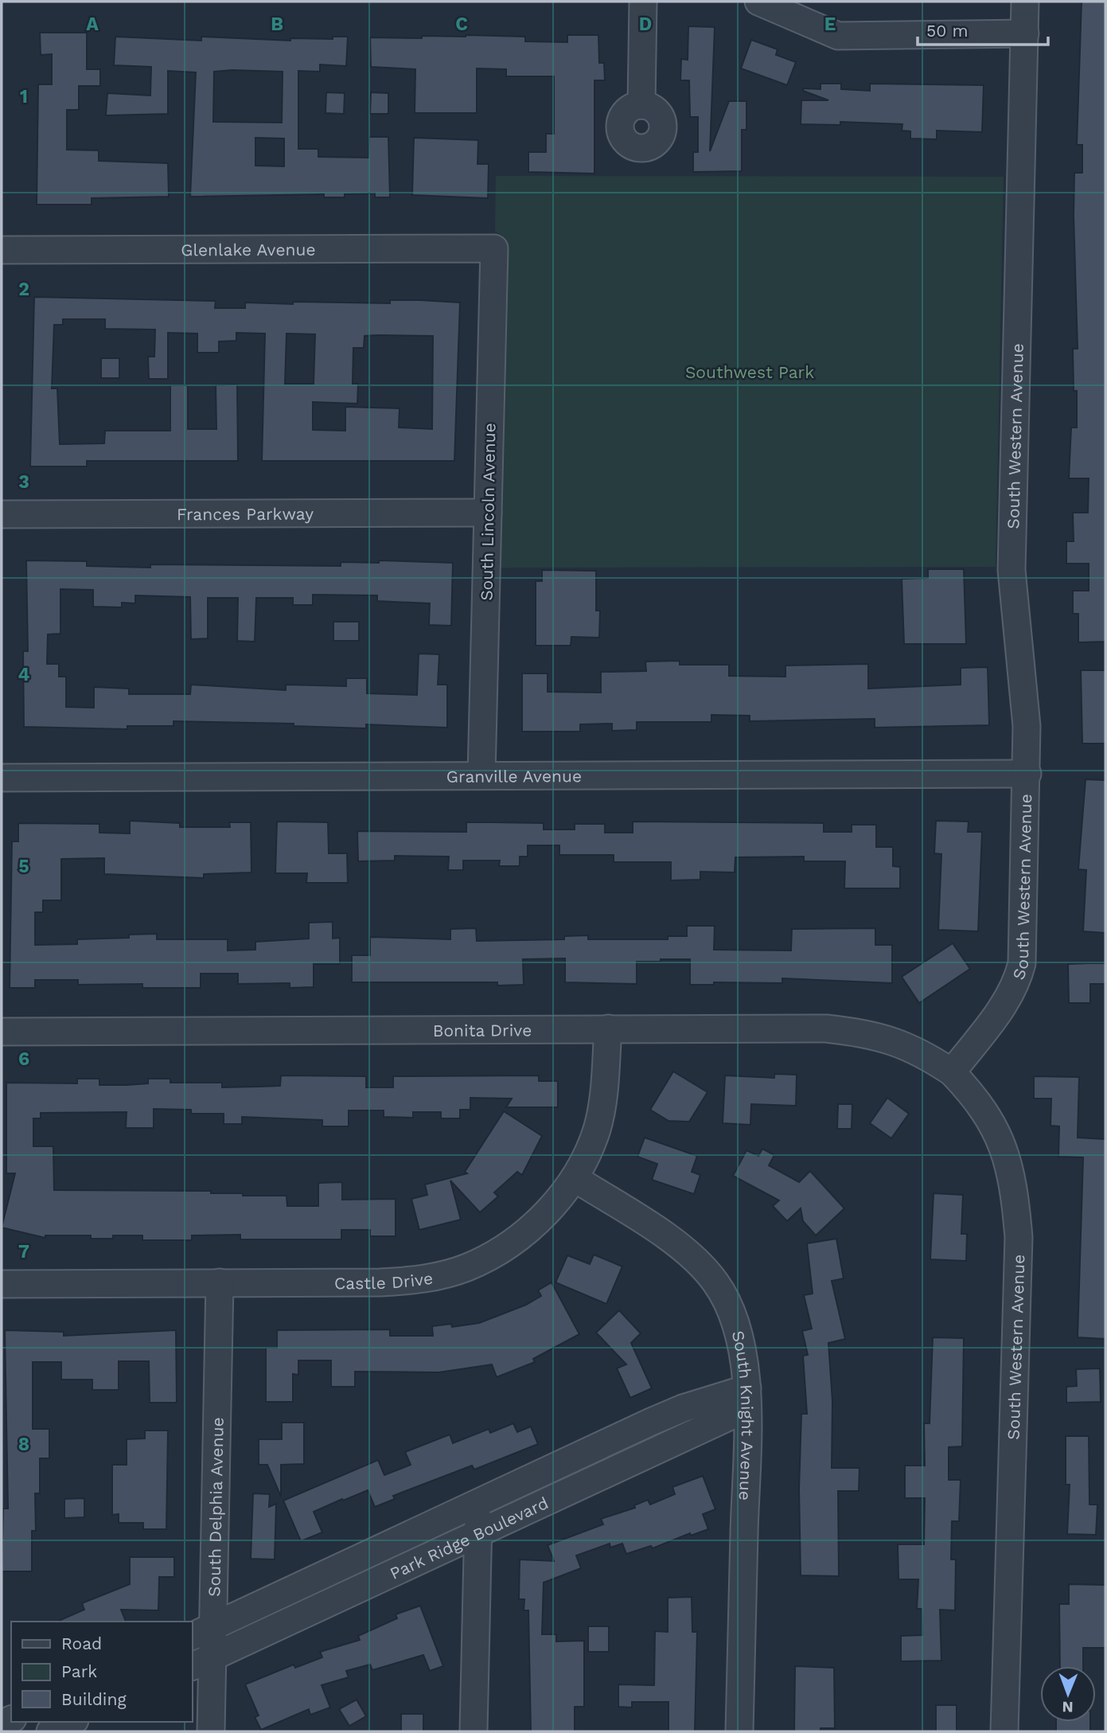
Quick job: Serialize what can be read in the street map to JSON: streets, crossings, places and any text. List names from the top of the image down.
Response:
{
  "streets": {
    "street": [
      "Glenlake Avenue",
      "South Western Avenue",
      "South Lincoln Avenue",
      "Frances Parkway",
      "Granville Avenue",
      "Bonita Drive",
      "Castle Drive",
      "South Knight Avenue",
      "South Delphia Avenue",
      "Park Ridge Boulevard"
    ]
  },
  "crossings": [
    ["Glenlake Avenue", "South Lincoln Avenue"],
    ["South Western Avenue", "Granville Avenue"],
    ["South Western Avenue", "Bonita Drive"],
    ["South Lincoln Avenue", "Frances Parkway"],
    ["South Lincoln Avenue", "Granville Avenue"],
    ["Bonita Drive", "Castle Drive"],
    ["Castle Drive", "South Knight Avenue"],
    ["Castle Drive", "South Delphia Avenue"],
    ["South Knight Avenue", "Park Ridge Boulevard"],
    ["South Delphia Avenue", "Park Ridge Boulevard"]
  ],
  "parks": ["Southwest Park"],
  "legend": ["Road", "Park", "Building"],
  "scale_bar": "50 m",
  "north": "bottom",
  "grid": {
    "columns": [
      "A",
      "B",
      "C",
      "D",
      "E"
    ],
    "rows": [
      "1",
      "2",
      "3",
      "4",
      "5",
      "6",
      "7",
      "8"
    ]
  }
}
